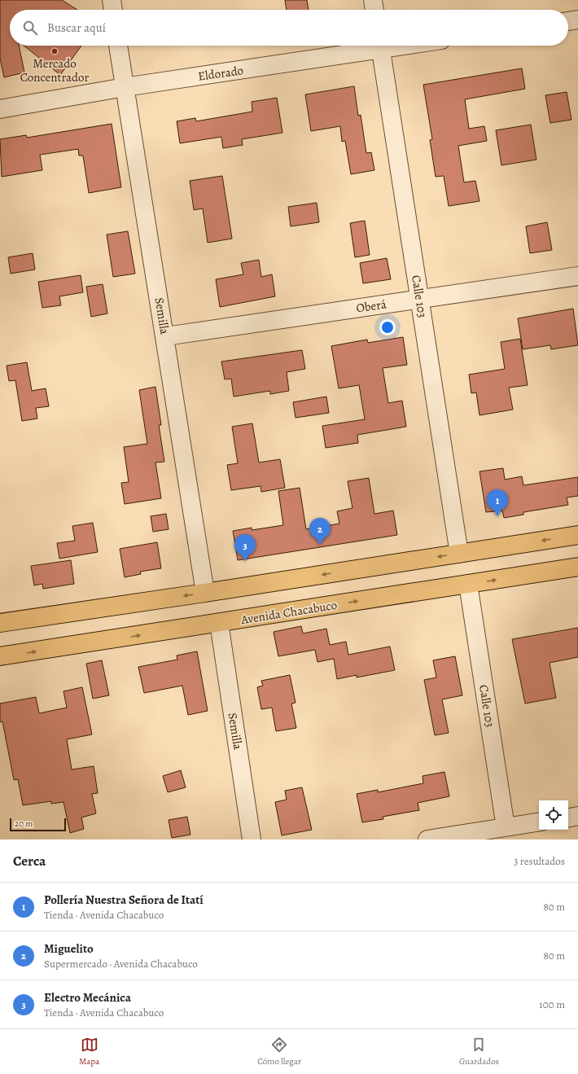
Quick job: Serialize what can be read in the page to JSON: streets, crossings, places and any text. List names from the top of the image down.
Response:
{
  "streets": {
    "main road": ["Avenida Chacabuco"],
    "street": [
      "Eldorado",
      "Calle 103",
      "Oberá",
      "Semilla"
    ]
  },
  "crossings": [
    ["Eldorado", "Semilla"],
    ["Calle 103", "Oberá"],
    ["Calle 103", "Avenida Chacabuco"],
    ["Oberá", "Semilla"],
    ["Semilla", "Avenida Chacabuco"]
  ],
  "places": ["Mercado Concentrador"],
  "scale_bar": "20 m",
  "page": {
    "search": "Buscar aquí",
    "pins": ["1", "2", "3"],
    "scale": "20 m",
    "heading": ["Cerca", "3 resultados"],
    "list": [
      {
        "mark": "1",
        "name": "Pollería Nuestra Señora de Itatí",
        "note": "Tienda · Avenida Chacabuco",
        "value": "80 m"
      },
      {
        "mark": "2",
        "name": "Miguelito",
        "note": "Supermercado · Avenida Chacabuco",
        "value": "80 m"
      },
      {
        "mark": "3",
        "name": "Electro Mecánica",
        "note": "Tienda · Avenida Chacabuco",
        "value": "100 m"
      }
    ],
    "nav": ["Mapa", "Cómo llegar", "Guardados"]
  }
}
